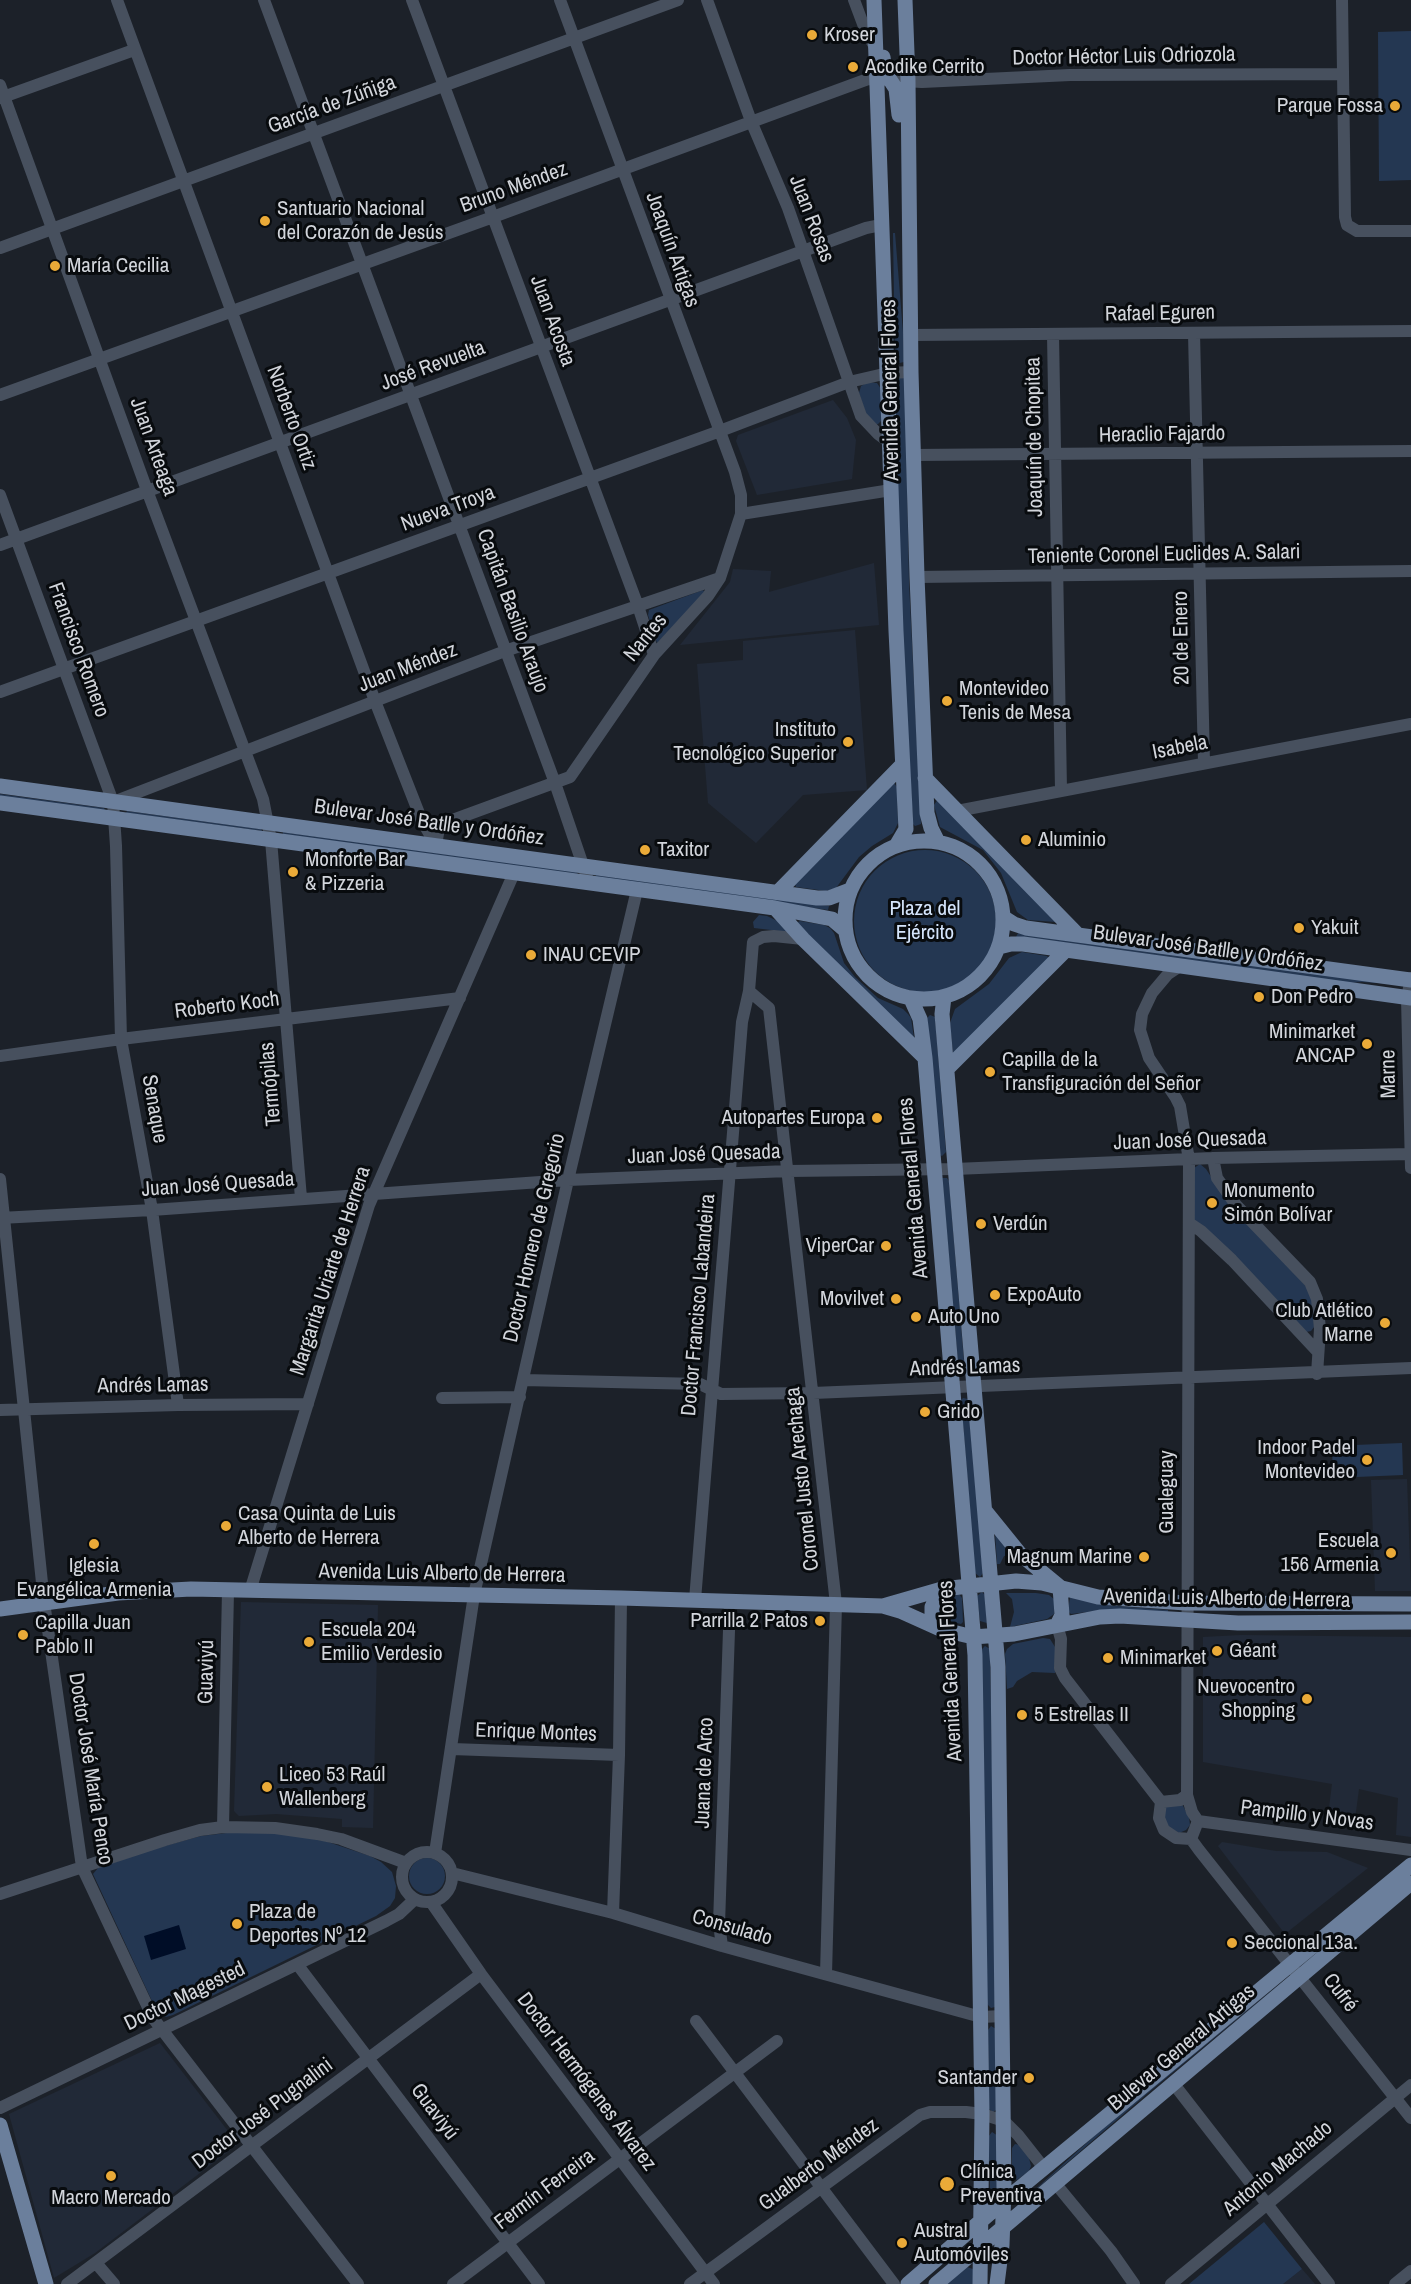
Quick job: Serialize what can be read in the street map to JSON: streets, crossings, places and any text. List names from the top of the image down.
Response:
{
  "streets": {
    "main road": [
      "Avenida General Flores",
      "Bulevar José Batlle y Ordóñez",
      "Avenida Luis Alberto de Herrera",
      "Bulevar General Artigas"
    ],
    "street": [
      "Doctor Héctor Luis Odriozola",
      "García de Zúñiga",
      "Bruno Méndez",
      "Juan Rosas",
      "Joaquín Artigas",
      "Rafael Eguren",
      "Juan Acosta",
      "José Revuelta",
      "Norberto Ortiz",
      "Heraclio Fajardo",
      "Joaquín de Chopitea",
      "Juan Arteaga",
      "Nueva Troya",
      "Teniente Coronel Euclides A. Salari",
      "Capitán Basilio Araujo",
      "Nantes",
      "20 de Enero",
      "Francisco Romero",
      "Juan Méndez",
      "Isabela",
      "Roberto Koch",
      "Marne",
      "Termópilas",
      "Senaque",
      "Juan José Quesada",
      "Doctor Homero de Gregorio",
      "Margarita Uriarte de Herrera",
      "Doctor Francisco Labandeira",
      "Andrés Lamas",
      "Coronel Justo Arechaga",
      "Gualeguay",
      "Guaviyú",
      "Enrique Montes",
      "Doctor José María Penco",
      "Juana de Arco",
      "Pampillo y Novas",
      "Consulado",
      "Cufré",
      "Doctor Magested",
      "Doctor Hermógenes Álvarez",
      "Doctor José Pugnalini",
      "Gualberto Méndez",
      "Antonio Machado",
      "Fermín Ferreira"
    ]
  },
  "crossings": [
    ["Doctor Héctor Luis Odriozola", "Bruno Méndez"],
    ["Doctor Héctor Luis Odriozola", "Avenida General Flores"],
    ["García de Zúñiga", "Joaquín Artigas"],
    ["García de Zúñiga", "Juan Acosta"],
    ["García de Zúñiga", "Norberto Ortiz"],
    ["García de Zúñiga", "Juan Arteaga"],
    ["García de Zúñiga", "Capitán Basilio Araujo"],
    ["Bruno Méndez", "Juan Rosas"],
    ["Bruno Méndez", "Joaquín Artigas"],
    ["Bruno Méndez", "Juan Acosta"],
    ["Bruno Méndez", "Avenida General Flores"],
    ["Bruno Méndez", "Norberto Ortiz"],
    ["Bruno Méndez", "Juan Arteaga"],
    ["Bruno Méndez", "Capitán Basilio Araujo"],
    ["Juan Rosas", "José Revuelta"],
    ["Juan Rosas", "Avenida General Flores"],
    ["Juan Rosas", "Nueva Troya"],
    ["Joaquín Artigas", "José Revuelta"],
    ["Joaquín Artigas", "Nueva Troya"],
    ["Joaquín Artigas", "Nantes"],
    ["Rafael Eguren", "Avenida General Flores"],
    ["Rafael Eguren", "Joaquín de Chopitea"],
    ["Rafael Eguren", "20 de Enero"],
    ["Juan Acosta", "José Revuelta"],
    ["Juan Acosta", "Nueva Troya"],
    ["Juan Acosta", "Nantes"],
    ["Juan Acosta", "Juan Méndez"],
    ["José Revuelta", "Avenida General Flores"],
    ["José Revuelta", "Norberto Ortiz"],
    ["José Revuelta", "Juan Arteaga"],
    ["José Revuelta", "Capitán Basilio Araujo"],
    ["José Revuelta", "Francisco Romero"],
    ["Avenida General Flores", "Heraclio Fajardo"],
    ["Avenida General Flores", "Nueva Troya"],
    ["Avenida General Flores", "Teniente Coronel Euclides A. Salari"],
    ["Avenida General Flores", "Bulevar José Batlle y Ordóñez"],
    ["Avenida General Flores", "Juan José Quesada"],
    ["Avenida General Flores", "Andrés Lamas"],
    ["Avenida General Flores", "Avenida Luis Alberto de Herrera"],
    ["Avenida General Flores", "Consulado"],
    ["Avenida General Flores", "Bulevar General Artigas"],
    ["Avenida General Flores", "Gualberto Méndez"],
    ["Norberto Ortiz", "Nueva Troya"],
    ["Norberto Ortiz", "Nantes"],
    ["Norberto Ortiz", "Juan Méndez"],
    ["Norberto Ortiz", "Bulevar José Batlle y Ordóñez"],
    ["Heraclio Fajardo", "Joaquín de Chopitea"],
    ["Heraclio Fajardo", "20 de Enero"],
    ["Joaquín de Chopitea", "Teniente Coronel Euclides A. Salari"],
    ["Joaquín de Chopitea", "Isabela"],
    ["Juan Arteaga", "Nueva Troya"],
    ["Juan Arteaga", "Juan Méndez"],
    ["Juan Arteaga", "Bulevar José Batlle y Ordóñez"],
    ["Juan Arteaga", "Termópilas"],
    ["Nueva Troya", "Capitán Basilio Araujo"],
    ["Nueva Troya", "Francisco Romero"],
    ["Teniente Coronel Euclides A. Salari", "20 de Enero"],
    ["Capitán Basilio Araujo", "Nantes"],
    ["Capitán Basilio Araujo", "Juan Méndez"],
    ["Capitán Basilio Araujo", "Bulevar José Batlle y Ordóñez"],
    ["Nantes", "Juan Méndez"],
    ["Nantes", "Bulevar José Batlle y Ordóñez"],
    ["20 de Enero", "Isabela"],
    ["Francisco Romero", "Juan Méndez"],
    ["Francisco Romero", "Bulevar José Batlle y Ordóñez"],
    ["Francisco Romero", "Senaque"],
    ["Juan Méndez", "Bulevar José Batlle y Ordóñez"],
    ["Isabela", "Bulevar José Batlle y Ordóñez"],
    ["Bulevar José Batlle y Ordóñez", "Marne"],
    ["Bulevar José Batlle y Ordóñez", "Termópilas"],
    ["Bulevar José Batlle y Ordóñez", "Senaque"],
    ["Bulevar José Batlle y Ordóñez", "Doctor Homero de Gregorio"],
    ["Bulevar José Batlle y Ordóñez", "Margarita Uriarte de Herrera"],
    ["Bulevar José Batlle y Ordóñez", "Gualeguay"],
    ["Roberto Koch", "Termópilas"],
    ["Roberto Koch", "Senaque"],
    ["Roberto Koch", "Margarita Uriarte de Herrera"],
    ["Marne", "Juan José Quesada"],
    ["Termópilas", "Juan José Quesada"],
    ["Senaque", "Juan José Quesada"],
    ["Senaque", "Andrés Lamas"],
    ["Juan José Quesada", "Doctor Homero de Gregorio"],
    ["Juan José Quesada", "Margarita Uriarte de Herrera"],
    ["Juan José Quesada", "Doctor Francisco Labandeira"],
    ["Juan José Quesada", "Coronel Justo Arechaga"],
    ["Juan José Quesada", "Gualeguay"],
    ["Juan José Quesada", "Doctor José María Penco"],
    ["Doctor Homero de Gregorio", "Andrés Lamas"],
    ["Doctor Homero de Gregorio", "Avenida Luis Alberto de Herrera"],
    ["Doctor Homero de Gregorio", "Enrique Montes"],
    ["Doctor Homero de Gregorio", "Consulado"],
    ["Doctor Homero de Gregorio", "Doctor Magested"],
    ["Doctor Homero de Gregorio", "Doctor Hermógenes Álvarez"],
    ["Margarita Uriarte de Herrera", "Andrés Lamas"],
    ["Margarita Uriarte de Herrera", "Avenida Luis Alberto de Herrera"],
    ["Doctor Francisco Labandeira", "Andrés Lamas"],
    ["Doctor Francisco Labandeira", "Coronel Justo Arechaga"],
    ["Doctor Francisco Labandeira", "Avenida Luis Alberto de Herrera"],
    ["Andrés Lamas", "Coronel Justo Arechaga"],
    ["Andrés Lamas", "Gualeguay"],
    ["Andrés Lamas", "Doctor José María Penco"],
    ["Coronel Justo Arechaga", "Avenida Luis Alberto de Herrera"],
    ["Coronel Justo Arechaga", "Consulado"],
    ["Gualeguay", "Avenida Luis Alberto de Herrera"],
    ["Gualeguay", "Pampillo y Novas"],
    ["Avenida Luis Alberto de Herrera", "Guaviyú"],
    ["Avenida Luis Alberto de Herrera", "Doctor José María Penco"],
    ["Avenida Luis Alberto de Herrera", "Juana de Arco"],
    ["Guaviyú", "Doctor Magested"],
    ["Guaviyú", "Doctor José Pugnalini"],
    ["Guaviyú", "Fermín Ferreira"],
    ["Doctor José María Penco", "Doctor Magested"],
    ["Doctor José María Penco", "Doctor José Pugnalini"],
    ["Juana de Arco", "Consulado"],
    ["Consulado", "Doctor Magested"],
    ["Consulado", "Doctor Hermógenes Álvarez"],
    ["Cufré", "Bulevar General Artigas"],
    ["Cufré", "Antonio Machado"],
    ["Doctor Magested", "Doctor Hermógenes Álvarez"],
    ["Doctor Hermógenes Álvarez", "Doctor José Pugnalini"],
    ["Doctor Hermógenes Álvarez", "Gualberto Méndez"],
    ["Doctor Hermógenes Álvarez", "Fermín Ferreira"]
  ],
  "parks": ["Plaza del Ejército"],
  "places": [
    "Kroser",
    "Acodike Cerrito",
    "Parque Fossa",
    "Santuario Nacional del Corazón de Jesús",
    "María Cecilia",
    "Montevideo Tenis de Mesa",
    "Instituto Tecnológico Superior",
    "Aluminio",
    "Taxitor",
    "Monforte Bar & Pizzeria",
    "Yakuit",
    "INAU CEVIP",
    "Don Pedro",
    "Minimarket ANCAP",
    "Capilla de la Transfiguración del Señor",
    "Autopartes Europa",
    "Monumento Simón Bolívar",
    "Verdún",
    "ViperCar",
    "ExpoAuto",
    "Movilvet",
    "Auto Uno",
    "Club Atlético Marne",
    "Grido",
    "Indoor Padel Montevideo",
    "Casa Quinta de Luis Alberto de Herrera",
    "Iglesia Evangélica Armenia",
    "Escuela 156 Armenia",
    "Magnum Marine",
    "Parrilla 2 Patos",
    "Capilla Juan Pablo II",
    "Escuela 204 Emilio Verdesio",
    "Géant",
    "Minimarket",
    "Nuevocentro Shopping",
    "5 Estrellas II",
    "Liceo 53 Raúl Wallenberg",
    "Plaza de Deportes Nº 12",
    "Seccional 13a.",
    "Santander",
    "Macro Mercado",
    "Clínica Preventiva",
    "Austral Automóviles"
  ]
}
